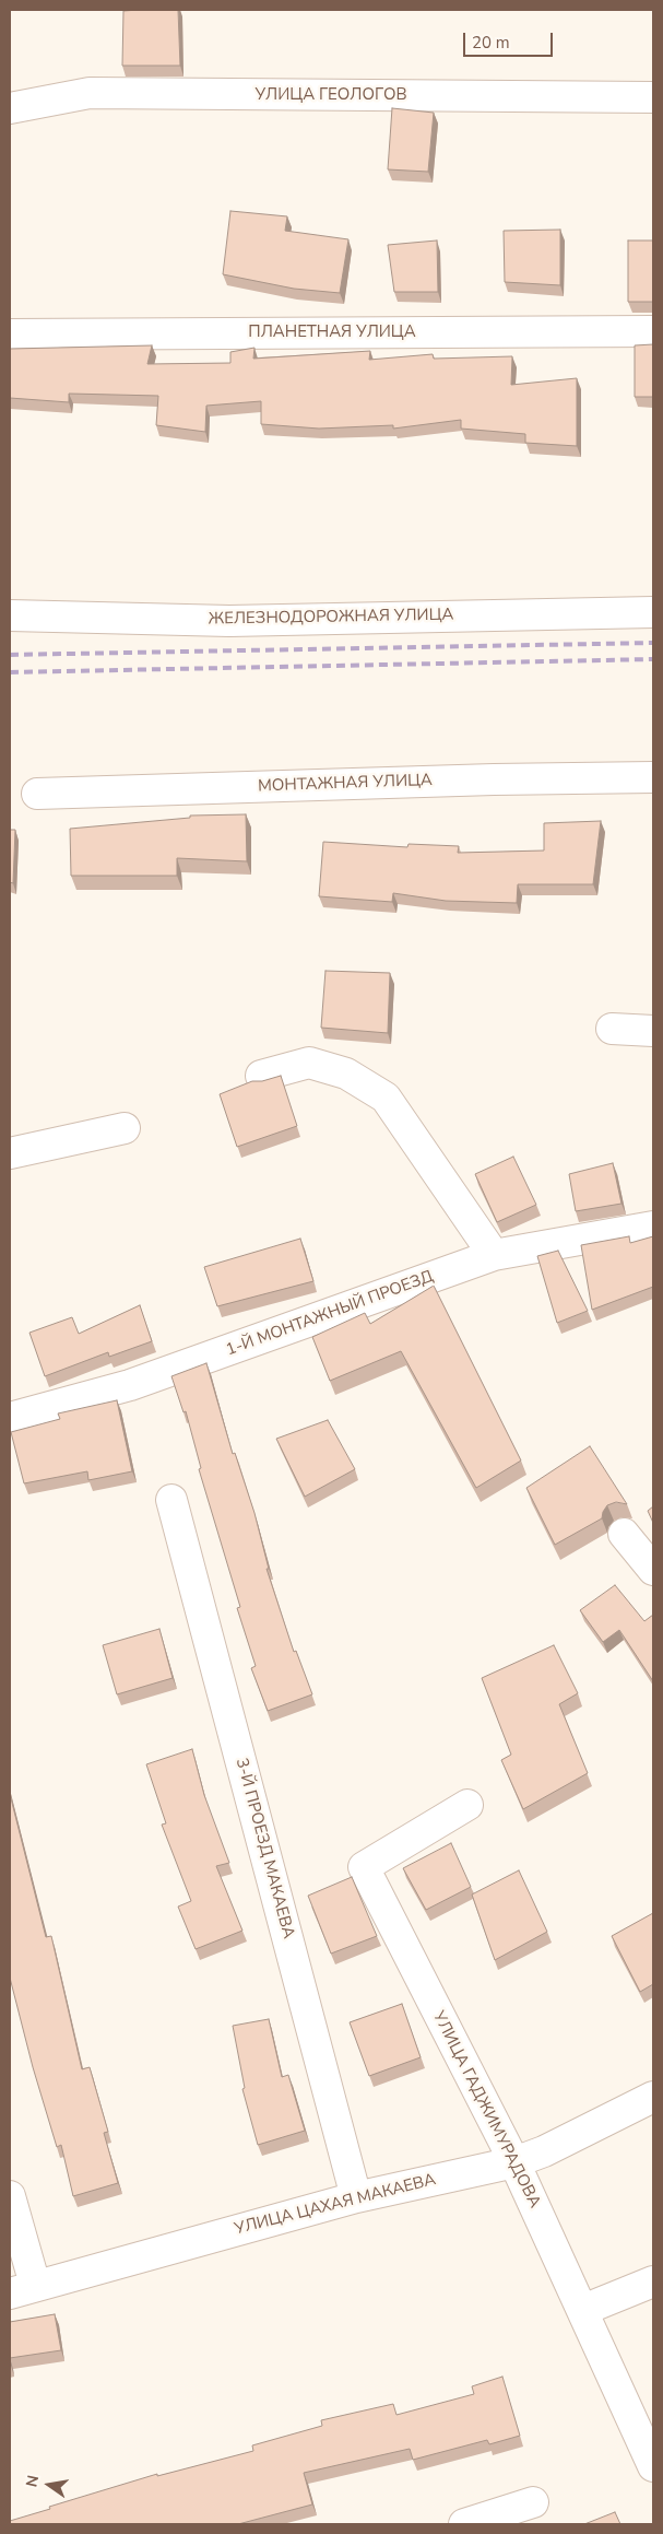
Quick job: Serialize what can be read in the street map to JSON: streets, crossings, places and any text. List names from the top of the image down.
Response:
{
  "streets": {
    "street": [
      "УЛИЦА ГЕОЛОГОВ",
      "ПЛАНЕТНАЯ УЛИЦА",
      "ЖЕЛЕЗНОДОРОЖНАЯ УЛИЦА",
      "МОНТАЖНАЯ УЛИЦА",
      "1-Й МОНТАЖНЫЙ ПРОЕЗД",
      "3-Й ПРОЕЗД МАКАЕВА",
      "УЛИЦА ГАДЖИМУРАДОВА",
      "УЛИЦА ЦАХАЯ МАКАЕВА"
    ]
  },
  "crossings": [
    ["3-Й ПРОЕЗД МАКАЕВА", "УЛИЦА ЦАХАЯ МАКАЕВА"],
    ["УЛИЦА ГАДЖИМУРАДОВА", "УЛИЦА ЦАХАЯ МАКАЕВА"]
  ],
  "scale_bar": "20 m",
  "north": "left"
}
